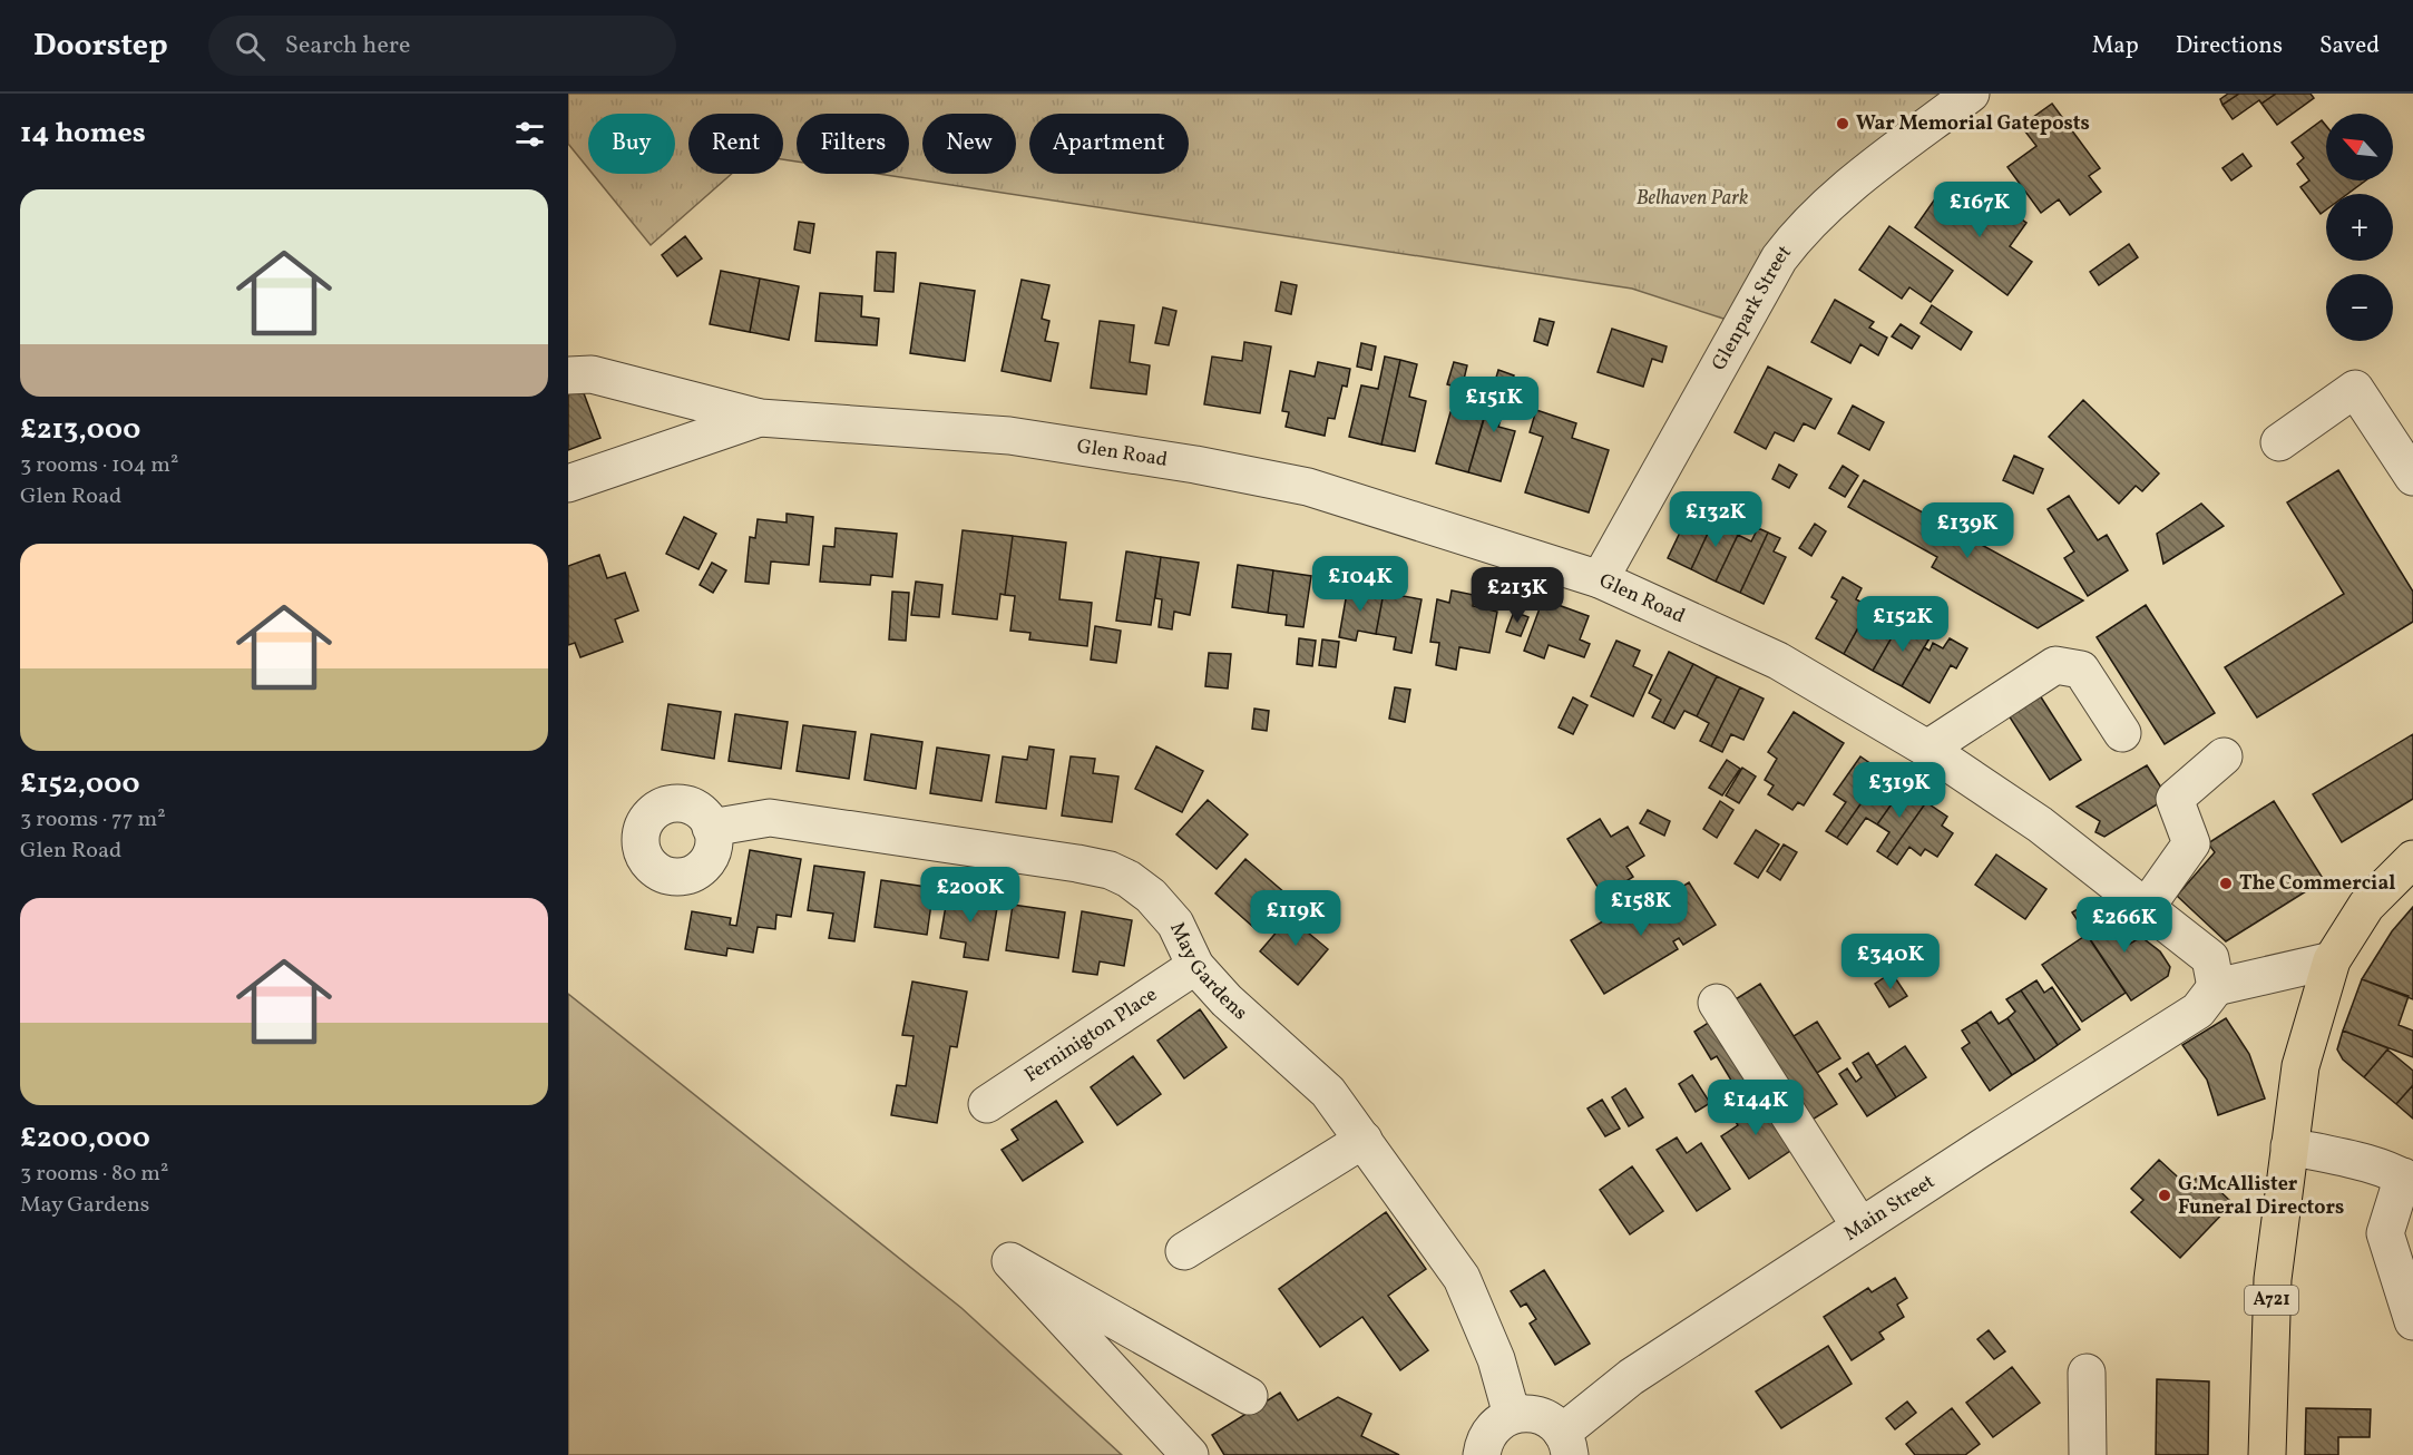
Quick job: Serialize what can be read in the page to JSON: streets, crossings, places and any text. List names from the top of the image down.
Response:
{
  "streets": {
    "main road": ["A721"],
    "street": [
      "Glenpark Street",
      "Glen Road",
      "May Gardens",
      "Ferninigton Place",
      "Main Street"
    ]
  },
  "crossings": [
    ["Glenpark Street", "Glen Road"],
    ["Glen Road", "Main Street"],
    ["May Gardens", "Ferninigton Place"]
  ],
  "parks": ["Belhaven Park"],
  "places": ["War Memorial Gateposts", "The Commercial", "G.McAllister Funeral Directors"],
  "north": "top left",
  "page": {
    "header": "Doorstep",
    "search": "Search here",
    "nav": ["Map", "Directions", "Saved"],
    "heading": "14 homes",
    "map_buttons": ["+", "−"],
    "chip": [
      "Buy",
      "Rent",
      "Filters",
      "New",
      "Apartment"
    ],
    "list": [
      {
        "name": "£213,000",
        "note": "3 rooms · 104 m² · Glen Road"
      },
      {
        "name": "£152,000",
        "note": "3 rooms · 77 m² · Glen Road"
      },
      {
        "name": "£200,000",
        "note": "3 rooms · 80 m² · May Gardens"
      }
    ],
    "price": [
      "£167K",
      "£151K",
      "£132K",
      "£139K",
      "£104K",
      "£213K",
      "£152K",
      "£319K",
      "£200K",
      "£158K",
      "£119K",
      "£266K",
      "£340K",
      "£144K"
    ]
  }
}
